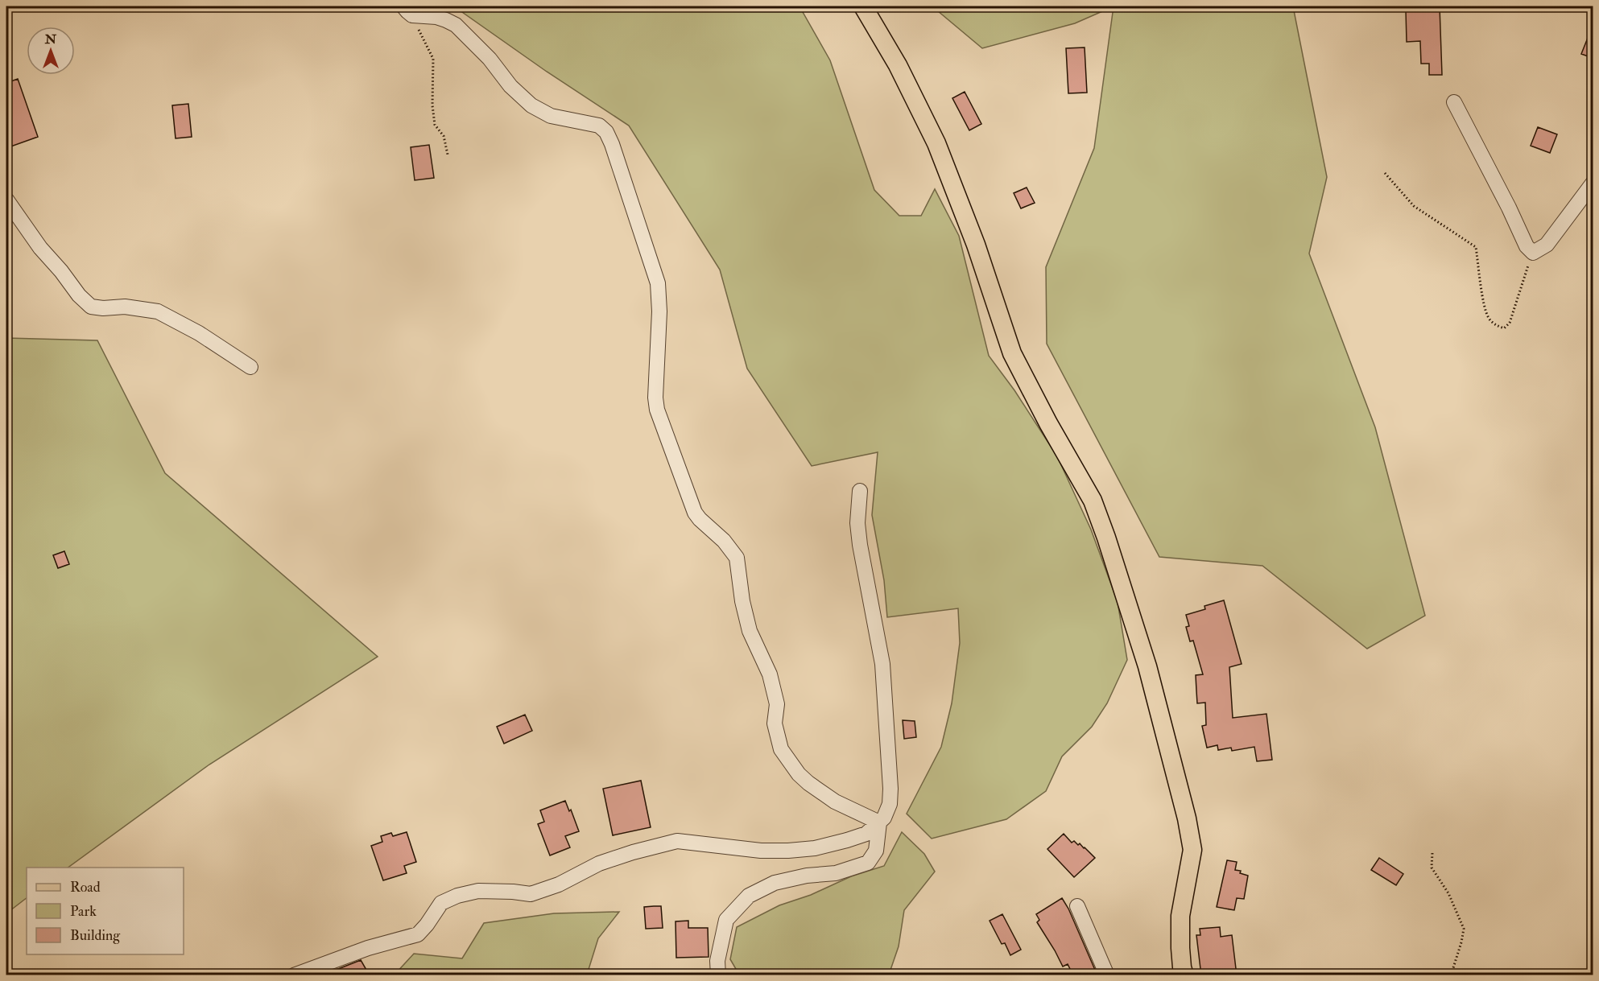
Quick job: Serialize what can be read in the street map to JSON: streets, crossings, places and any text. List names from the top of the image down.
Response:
{
  "legend": ["Road", "Park", "Building"],
  "north": "top"
}
